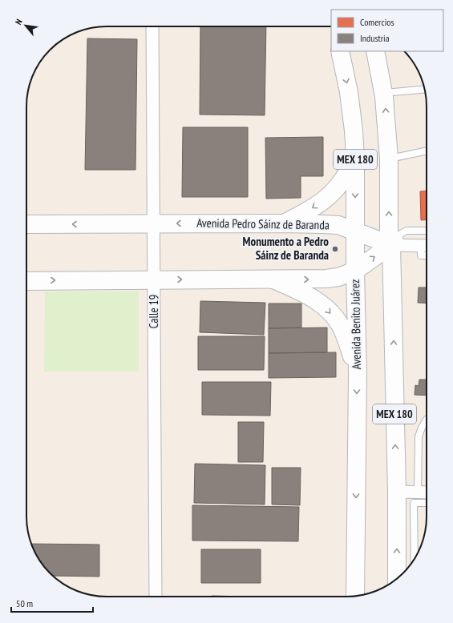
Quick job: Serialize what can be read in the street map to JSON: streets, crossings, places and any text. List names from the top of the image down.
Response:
{
  "streets": {
    "main road": ["MEX 180", "Avenida Pedro Sáinz de Baranda", "Avenida Benito Juárez"],
    "street": ["Calle 19"]
  },
  "crossings": [
    ["MEX 180", "Avenida Pedro Sáinz de Baranda"],
    ["Avenida Pedro Sáinz de Baranda", "Calle 19"],
    ["Avenida Pedro Sáinz de Baranda", "Avenida Benito Juárez"]
  ],
  "places": ["Monumento a Pedro Sáinz de Baranda"],
  "legend": ["Comercios", "Industria"],
  "scale_bar": "50 m",
  "north": "top left"
}
